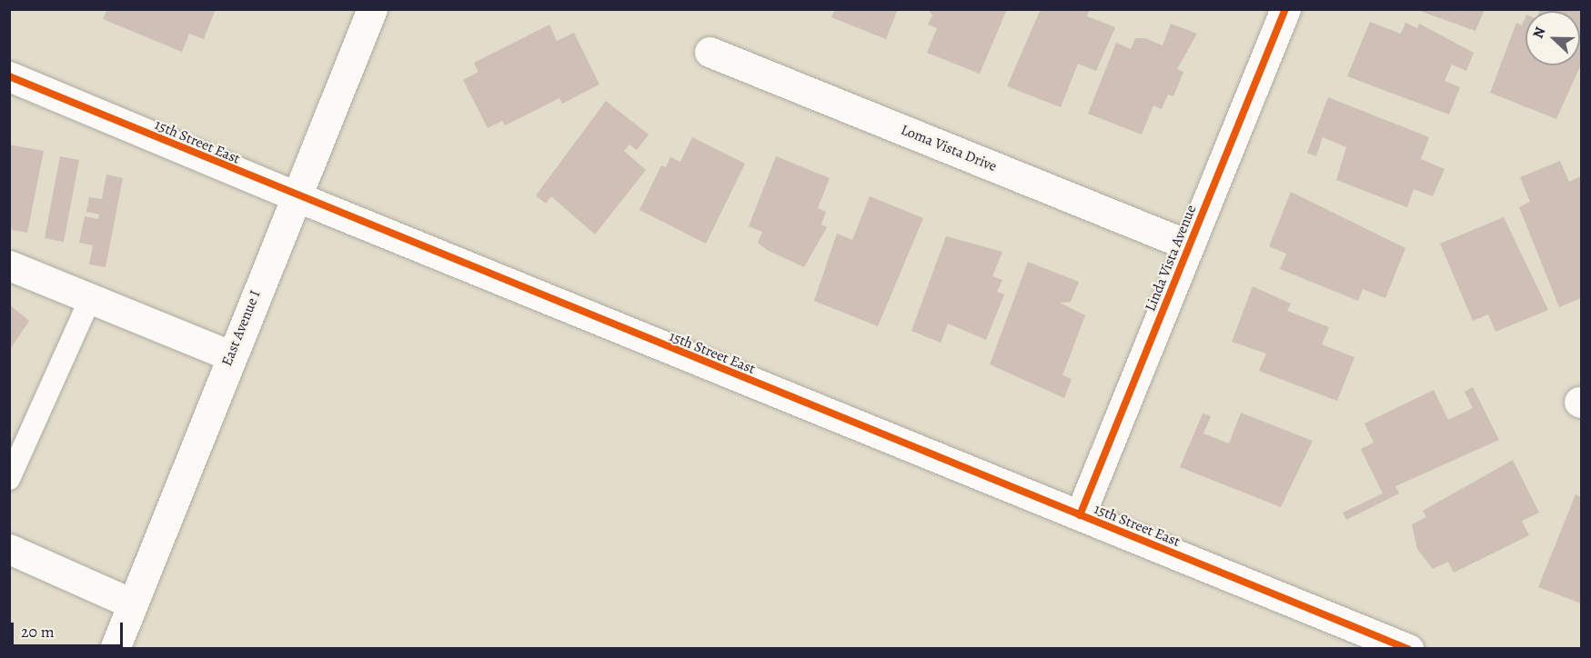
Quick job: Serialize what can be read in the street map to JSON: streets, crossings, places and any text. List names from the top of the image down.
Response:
{
  "streets": {
    "street": [
      "15th Street East",
      "Loma Vista Drive",
      "Linda Vista Avenue",
      "East Avenue I"
    ]
  },
  "crossings": [
    ["15th Street East", "Linda Vista Avenue"],
    ["15th Street East", "East Avenue I"],
    ["Loma Vista Drive", "Linda Vista Avenue"]
  ],
  "scale_bar": "20 m",
  "north": "left"
}
